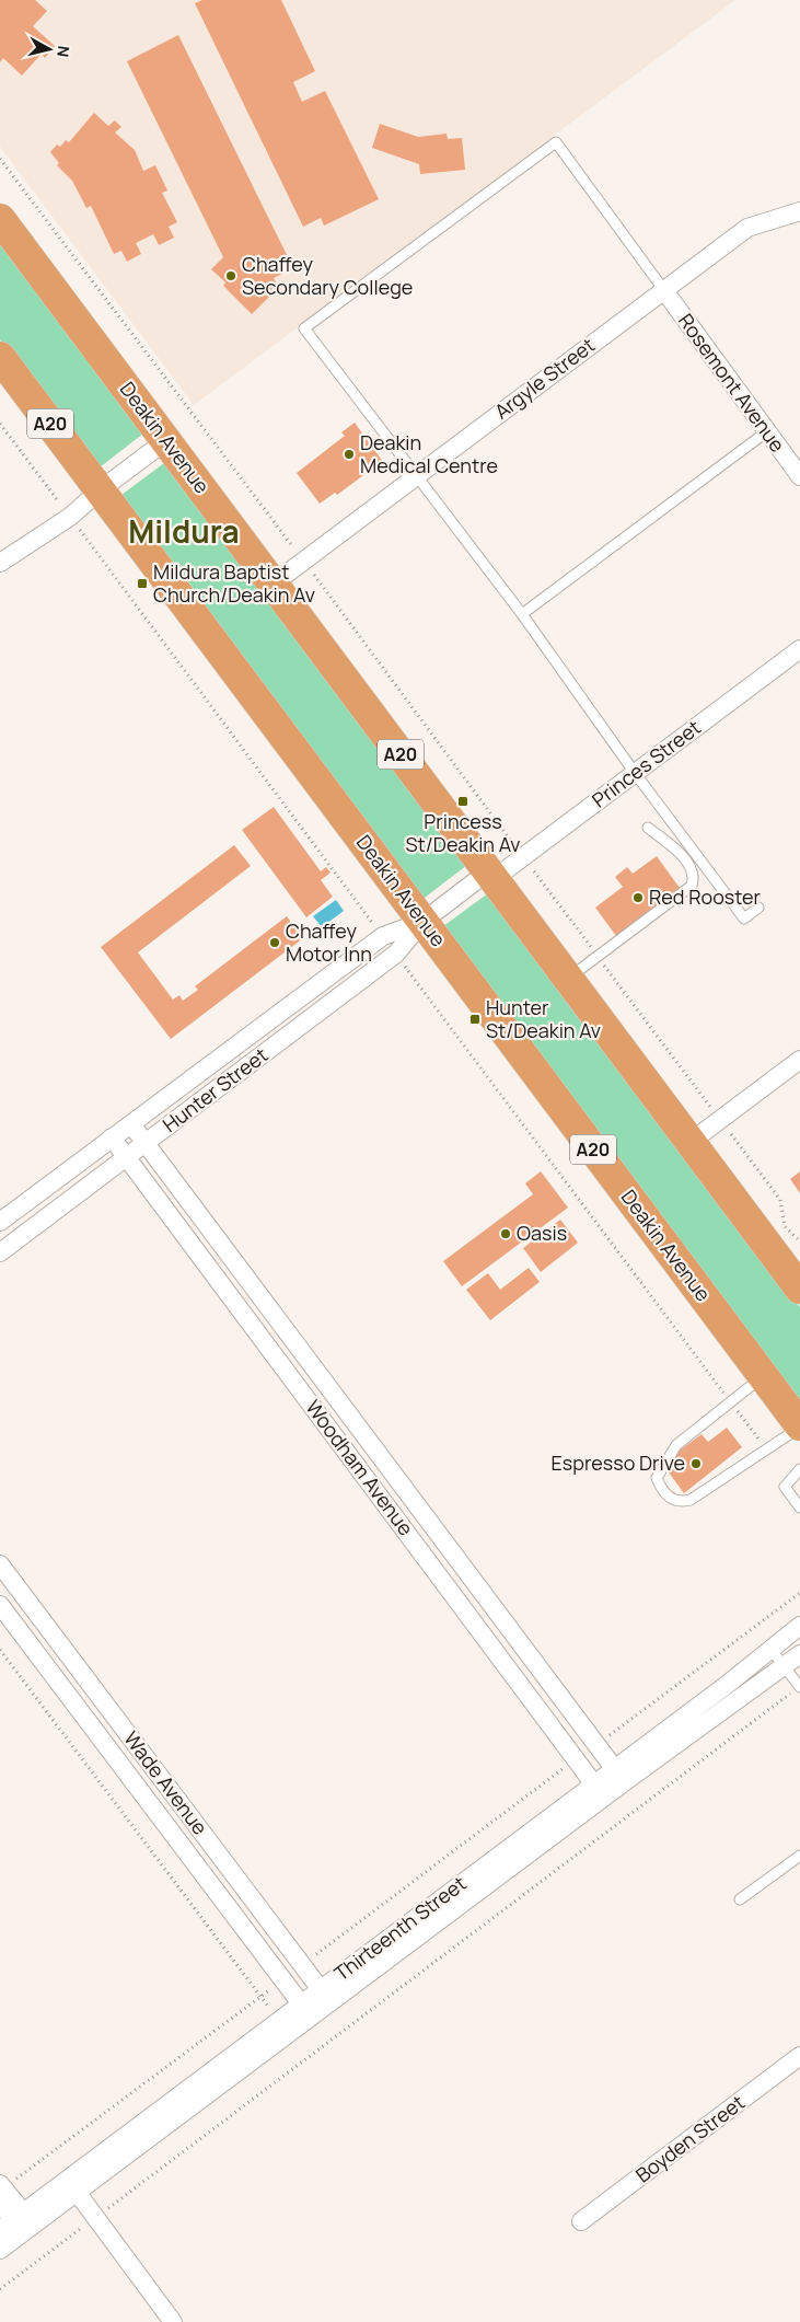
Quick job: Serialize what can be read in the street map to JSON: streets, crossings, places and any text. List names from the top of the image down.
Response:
{
  "streets": {
    "highway": ["A20", "Deakin Avenue"],
    "street": [
      "Argyle Street",
      "Rosemont Avenue",
      "Princes Street",
      "Hunter Street",
      "Woodham Avenue",
      "Wade Avenue",
      "Thirteenth Street",
      "Boyden Street"
    ]
  },
  "crossings": [
    ["Argyle Street", "Rosemont Avenue"],
    ["Argyle Street", "Deakin Avenue"],
    ["Deakin Avenue", "Princes Street"],
    ["Deakin Avenue", "Hunter Street"],
    ["Princes Street", "Hunter Street"],
    ["Hunter Street", "Woodham Avenue"],
    ["Woodham Avenue", "Thirteenth Street"],
    ["Wade Avenue", "Thirteenth Street"]
  ],
  "districts": ["Mildura"],
  "places": {
    "other": [
      "Chaffey Secondary College",
      "Deakin Medical Centre",
      "Red Rooster",
      "Chaffey Motor Inn",
      "Oasis",
      "Espresso Drive"
    ],
    "transit": ["Mildura Baptist Church/Deakin Av", "Princess St/Deakin Av", "Hunter St/Deakin Av"]
  },
  "north": "right"
}
